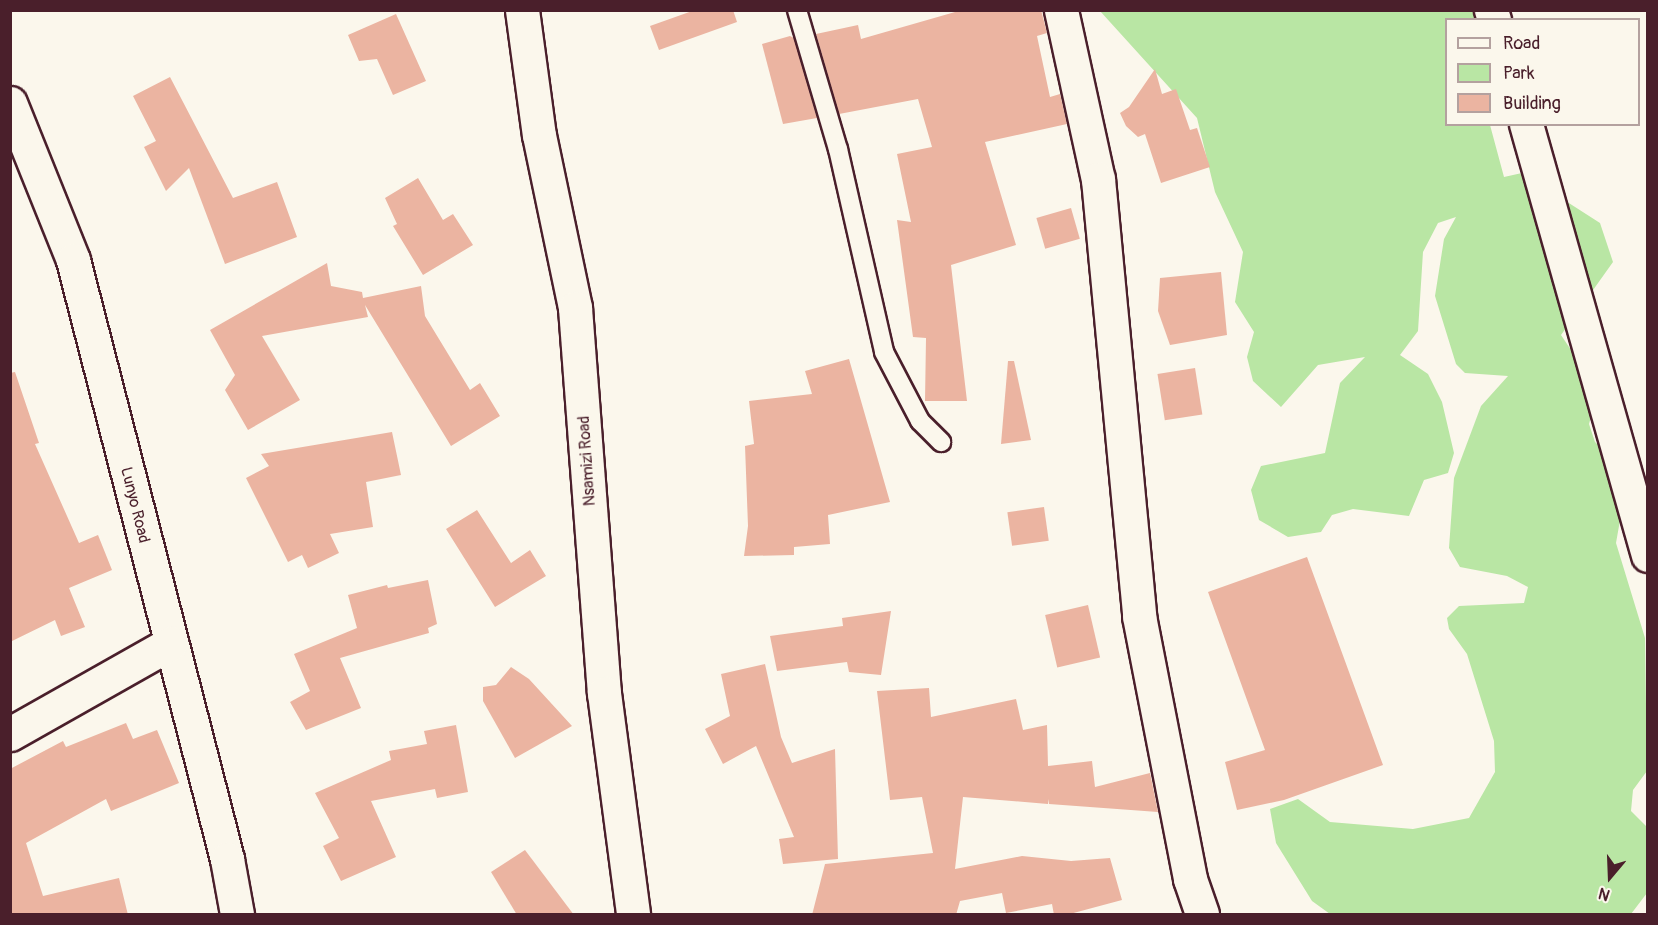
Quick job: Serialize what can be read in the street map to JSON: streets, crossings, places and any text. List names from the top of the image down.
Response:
{
  "streets": {
    "street": ["Nsamizi Road", "Lunyo Road"]
  },
  "legend": ["Road", "Park", "Building"],
  "north": "bottom"
}
